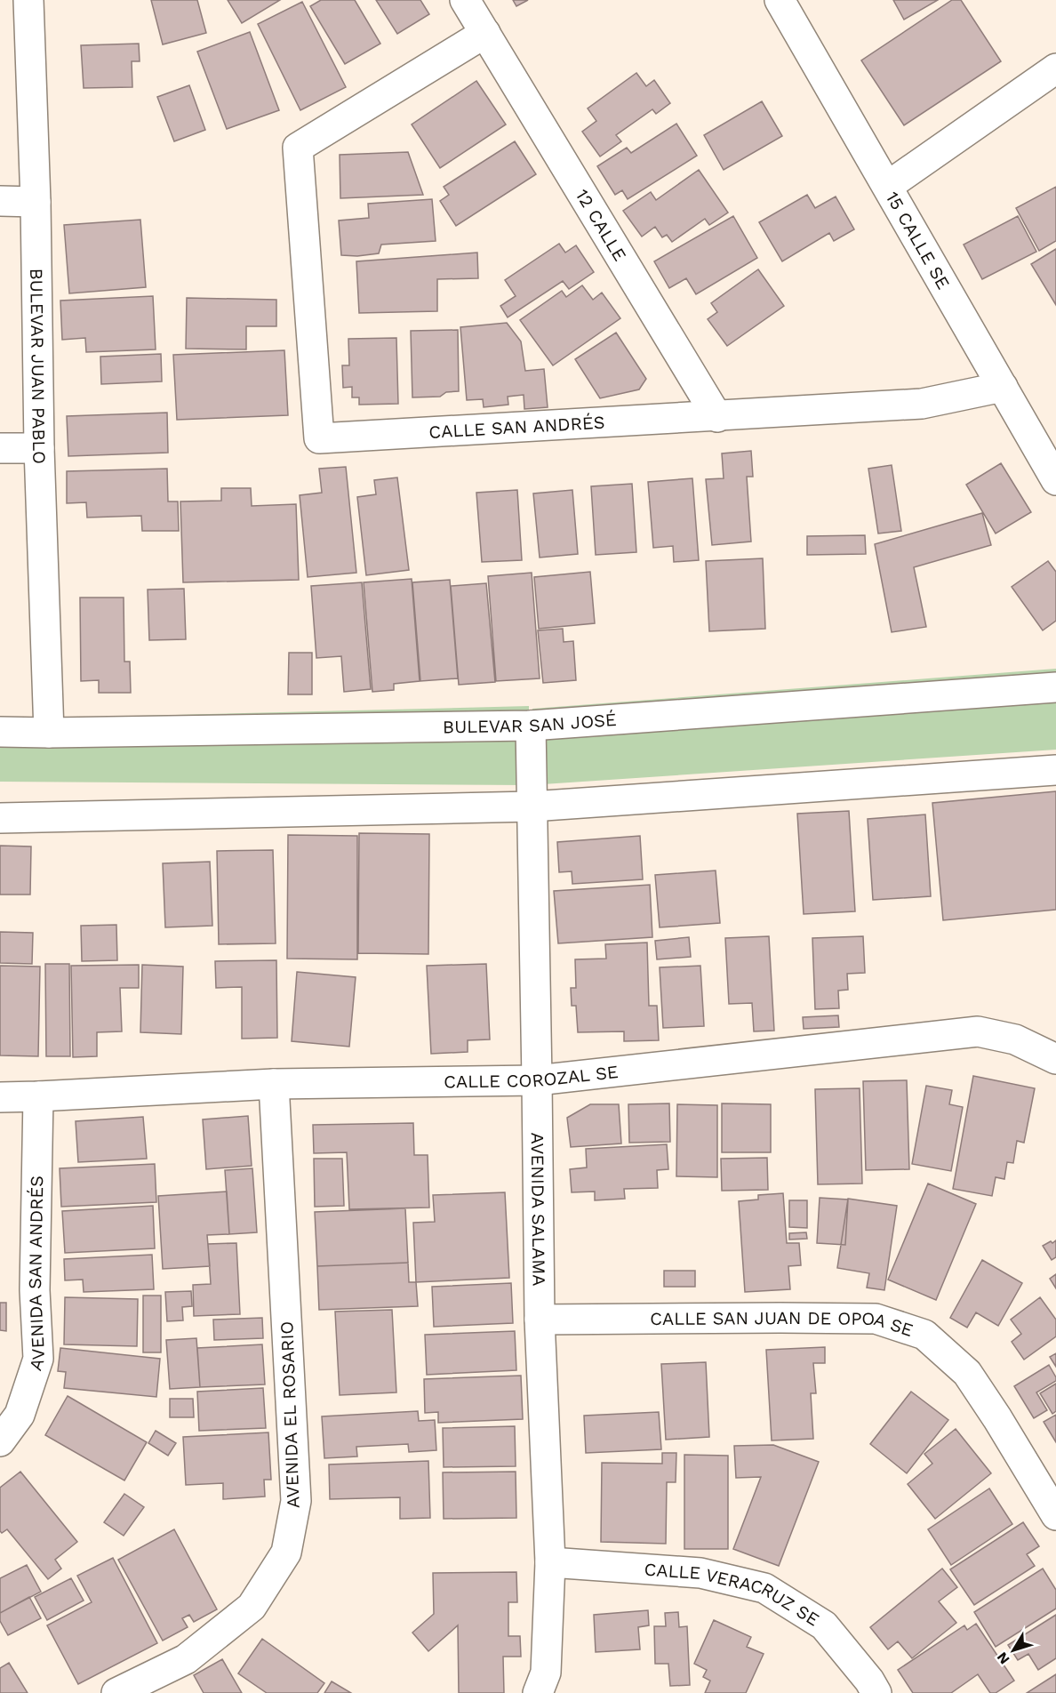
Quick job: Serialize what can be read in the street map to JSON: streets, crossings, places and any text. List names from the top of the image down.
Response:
{
  "streets": {
    "street": [
      "12 CALLE",
      "15 CALLE SE",
      "BULEVAR JUAN PABLO",
      "CALLE SAN ANDRÉS",
      "BULEVAR SAN JOSÉ",
      "CALLE COROZAL SE",
      "AVENIDA SALAMA",
      "AVENIDA SAN ANDRÉS",
      "CALLE SAN JUAN DE OPOA SE",
      "AVENIDA EL ROSARIO",
      "CALLE VERACRUZ SE"
    ]
  },
  "crossings": [
    ["12 CALLE", "CALLE SAN ANDRÉS"],
    ["15 CALLE SE", "CALLE SAN ANDRÉS"],
    ["BULEVAR JUAN PABLO", "BULEVAR SAN JOSÉ"],
    ["BULEVAR SAN JOSÉ", "AVENIDA SALAMA"],
    ["CALLE COROZAL SE", "AVENIDA SALAMA"],
    ["CALLE COROZAL SE", "AVENIDA SAN ANDRÉS"],
    ["CALLE COROZAL SE", "AVENIDA EL ROSARIO"],
    ["AVENIDA SALAMA", "CALLE SAN JUAN DE OPOA SE"],
    ["AVENIDA SALAMA", "CALLE VERACRUZ SE"]
  ],
  "north": "bottom left"
}
